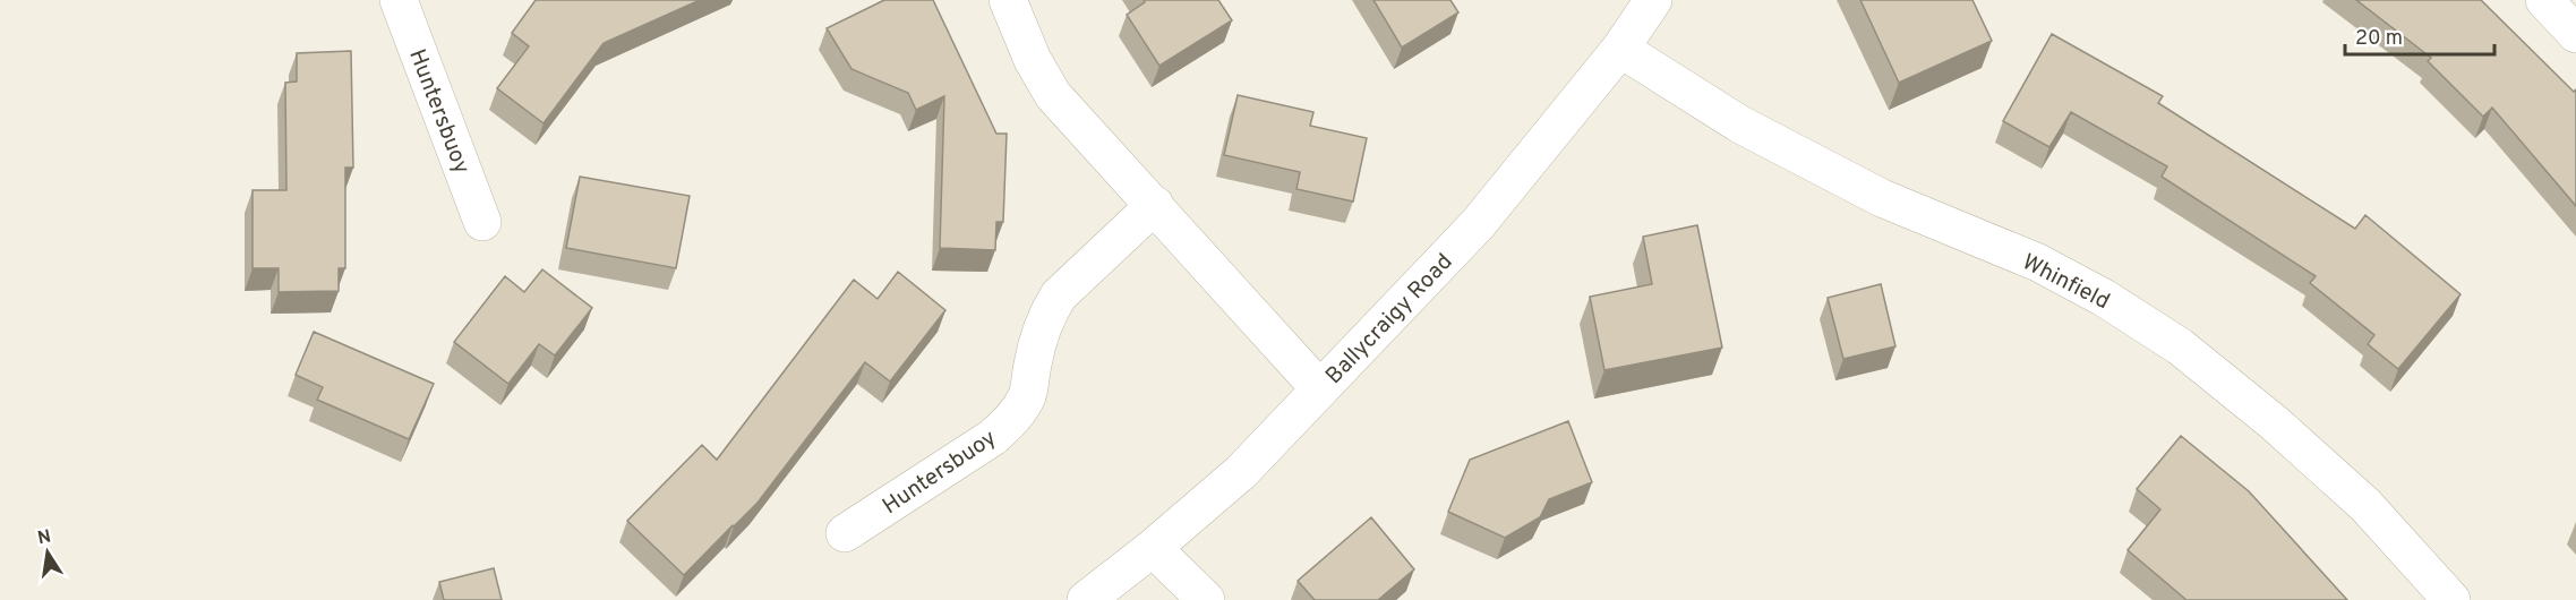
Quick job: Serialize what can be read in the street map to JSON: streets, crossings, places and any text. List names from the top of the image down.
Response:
{
  "streets": {
    "street": ["Huntersbuoy", "Whinfield", "Ballycraigy Road"]
  },
  "crossings": [
    ["Whinfield", "Ballycraigy Road"]
  ],
  "scale_bar": "20 m",
  "north": "top"
}
